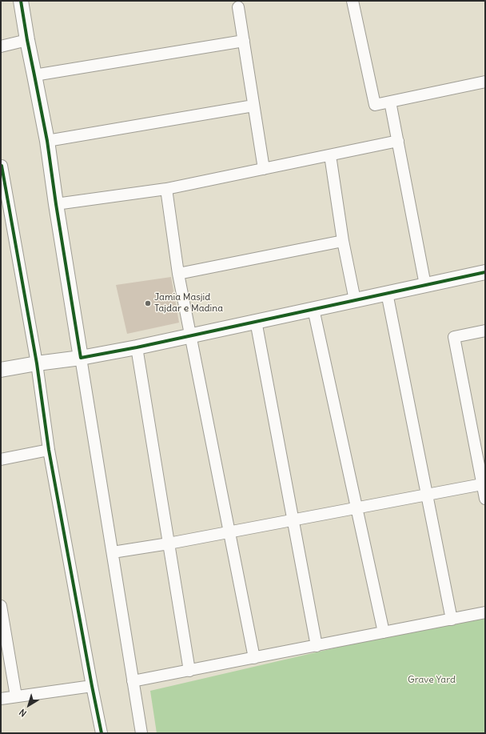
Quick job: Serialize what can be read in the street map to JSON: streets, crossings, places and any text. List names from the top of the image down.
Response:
{
  "parks": ["Grave Yard"],
  "places": ["Jamia Masjid Tajdar e Madina"],
  "north": "bottom left"
}
